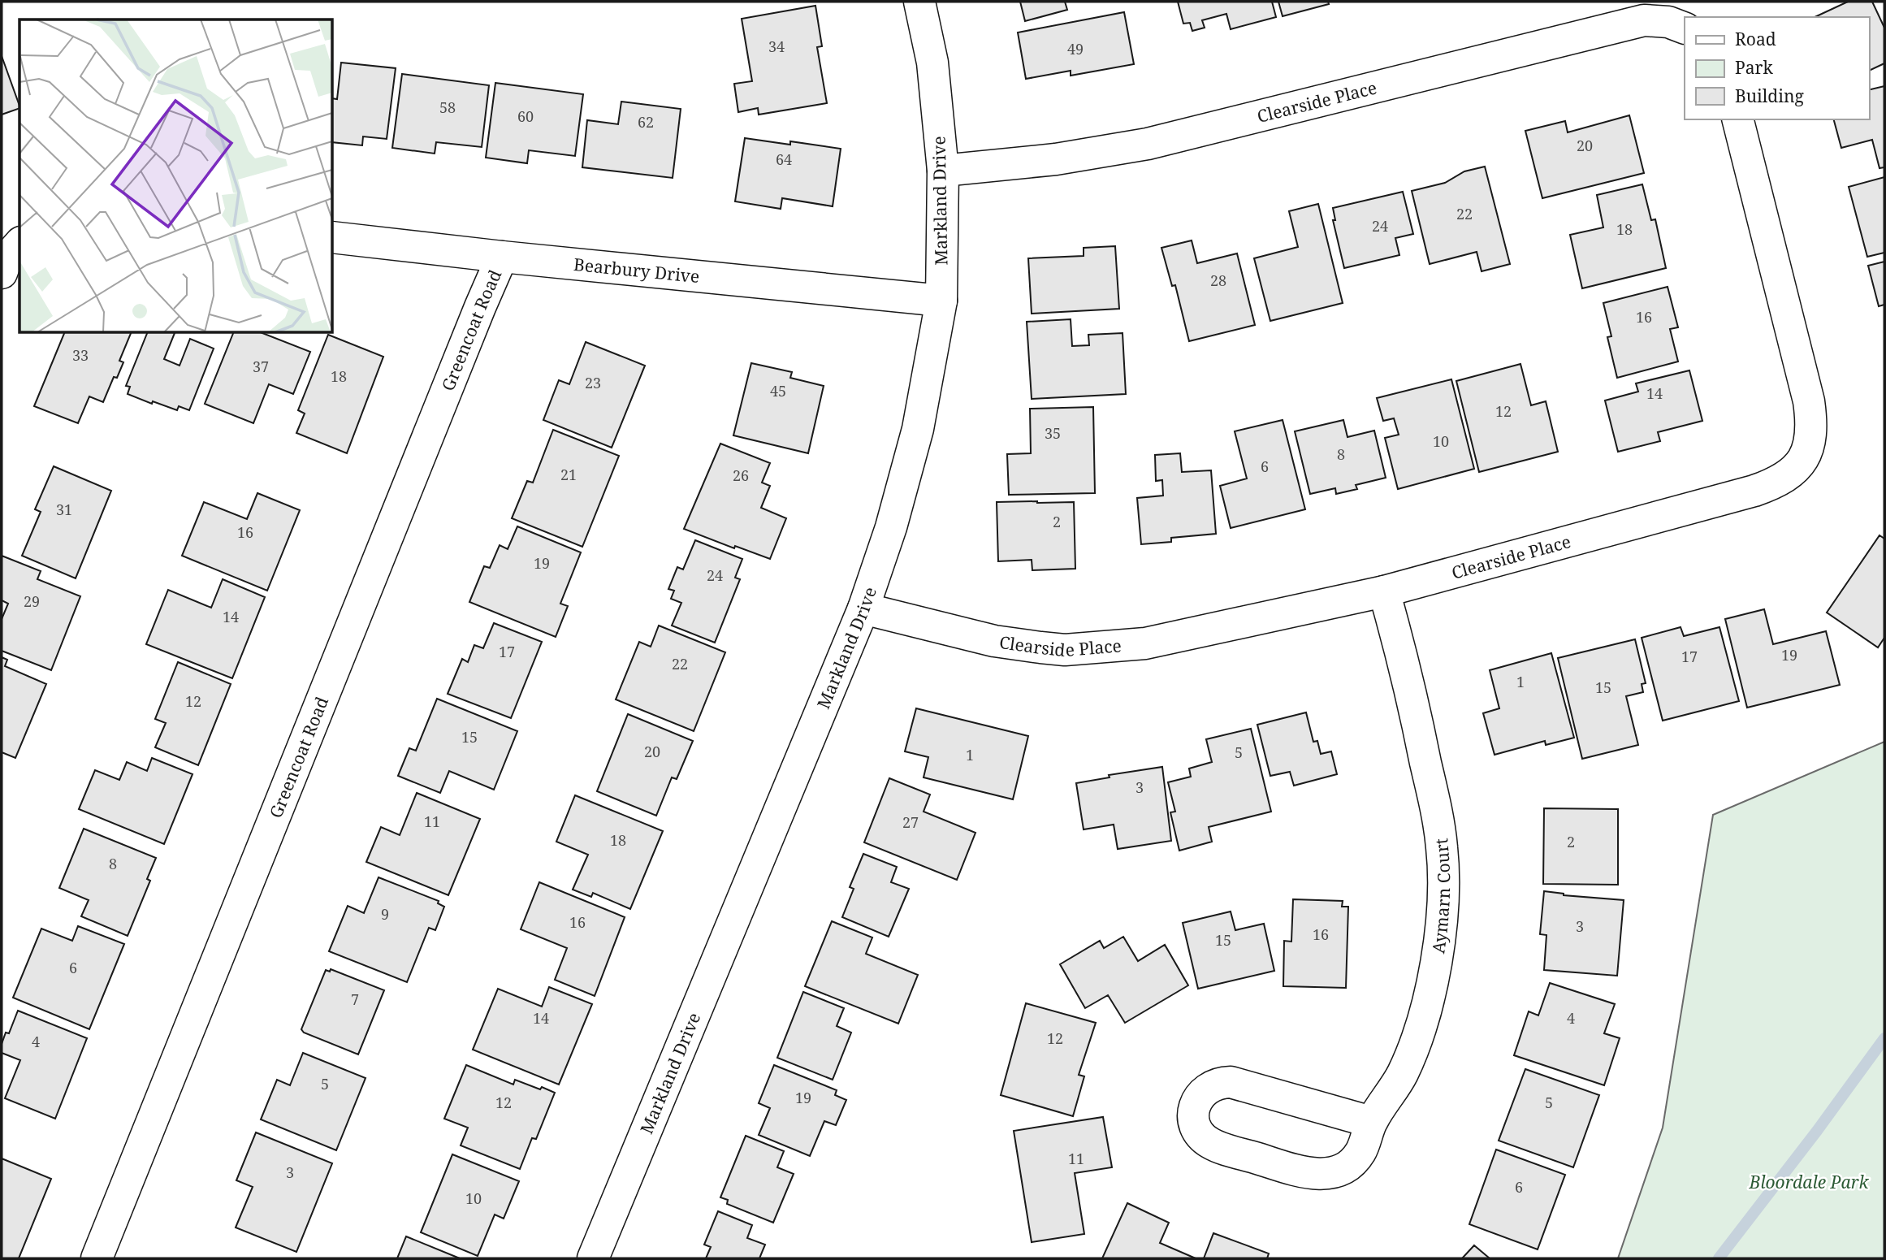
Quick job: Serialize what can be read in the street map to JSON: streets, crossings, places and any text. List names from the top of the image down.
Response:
{
  "streets": {
    "street": [
      "Clearside Place",
      "Markland Drive",
      "Bearbury Drive",
      "Greencoat Road",
      "Aymarn Court"
    ]
  },
  "crossings": [
    ["Clearside Place", "Markland Drive"],
    ["Clearside Place", "Aymarn Court"],
    ["Markland Drive", "Bearbury Drive"],
    ["Bearbury Drive", "Greencoat Road"]
  ],
  "parks": ["Bloordale Park"],
  "house_numbers": [
    "34",
    "49",
    "58",
    "60",
    "62",
    "20",
    "64",
    "22",
    "24",
    "18",
    "28",
    "16",
    "33",
    "37",
    "18",
    "23",
    "45",
    "14",
    "12",
    "35",
    "10",
    "8",
    "6",
    "21",
    "26",
    "31",
    "2",
    "16",
    "19",
    "24",
    "29",
    "14",
    "17",
    "19",
    "17",
    "22",
    "1",
    "15",
    "12",
    "15",
    "20",
    "5",
    "1",
    "3",
    "11",
    "27",
    "18",
    "2",
    "8",
    "9",
    "16",
    "3",
    "16",
    "15",
    "6",
    "7",
    "14",
    "4",
    "12",
    "4",
    "5",
    "19",
    "12",
    "5",
    "11",
    "3",
    "6",
    "10"
  ],
  "legend": ["Road", "Park", "Building"]
}
